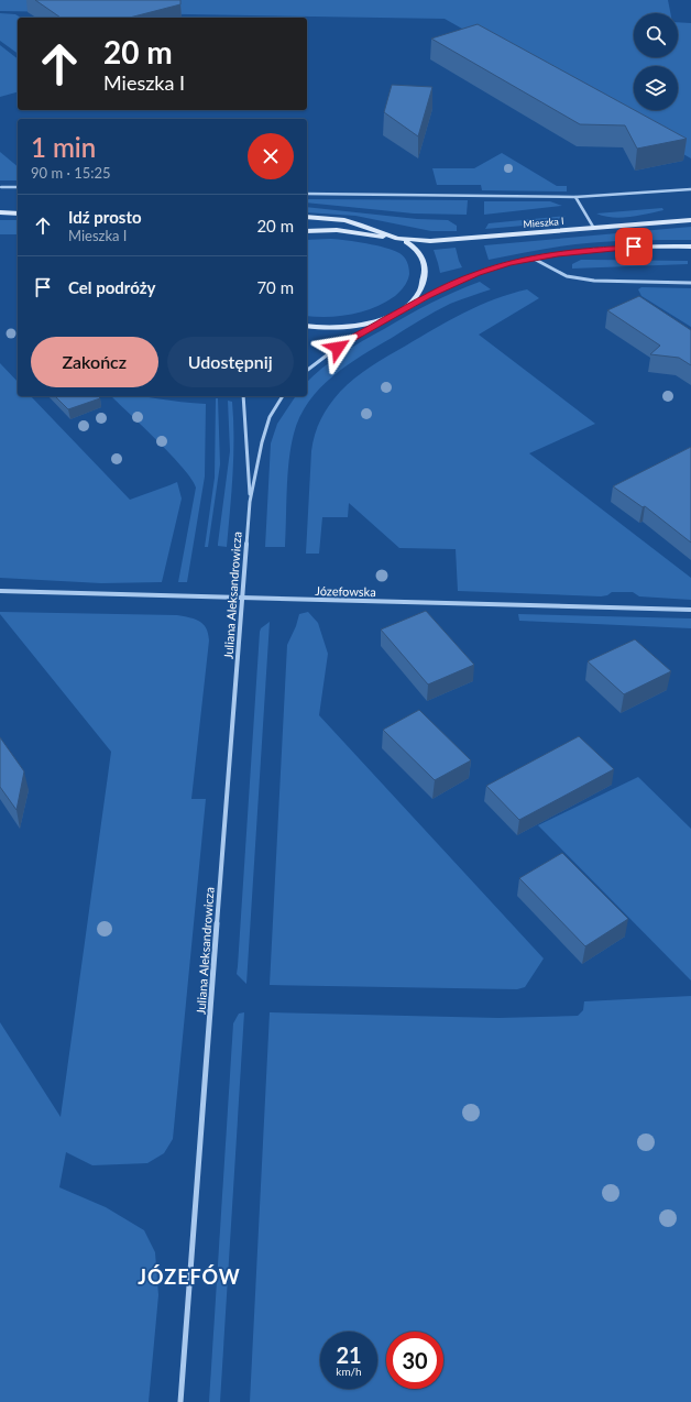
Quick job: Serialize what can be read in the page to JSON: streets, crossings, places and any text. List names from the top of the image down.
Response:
{
  "streets": {
    "street": ["Mieszka I", "Józefowska", "Juliana Aleksandrowicza"]
  },
  "crossings": [
    ["Józefowska", "Juliana Aleksandrowicza"]
  ],
  "districts": ["JÓZEFÓW"],
  "page": {
    "turn": ["20 m", "Mieszka I"],
    "heading": ["1 min", "90 m · 15:25"],
    "list": [
      {
        "name": "Idź prosto",
        "note": "Mieszka I",
        "value": "20 m"
      },
      {
        "name": "Cel podróży",
        "value": "70 m"
      }
    ],
    "buttons": ["Zakończ", "Udostępnij"],
    "speed": "21 km/h",
    "limit": "30"
  }
}
